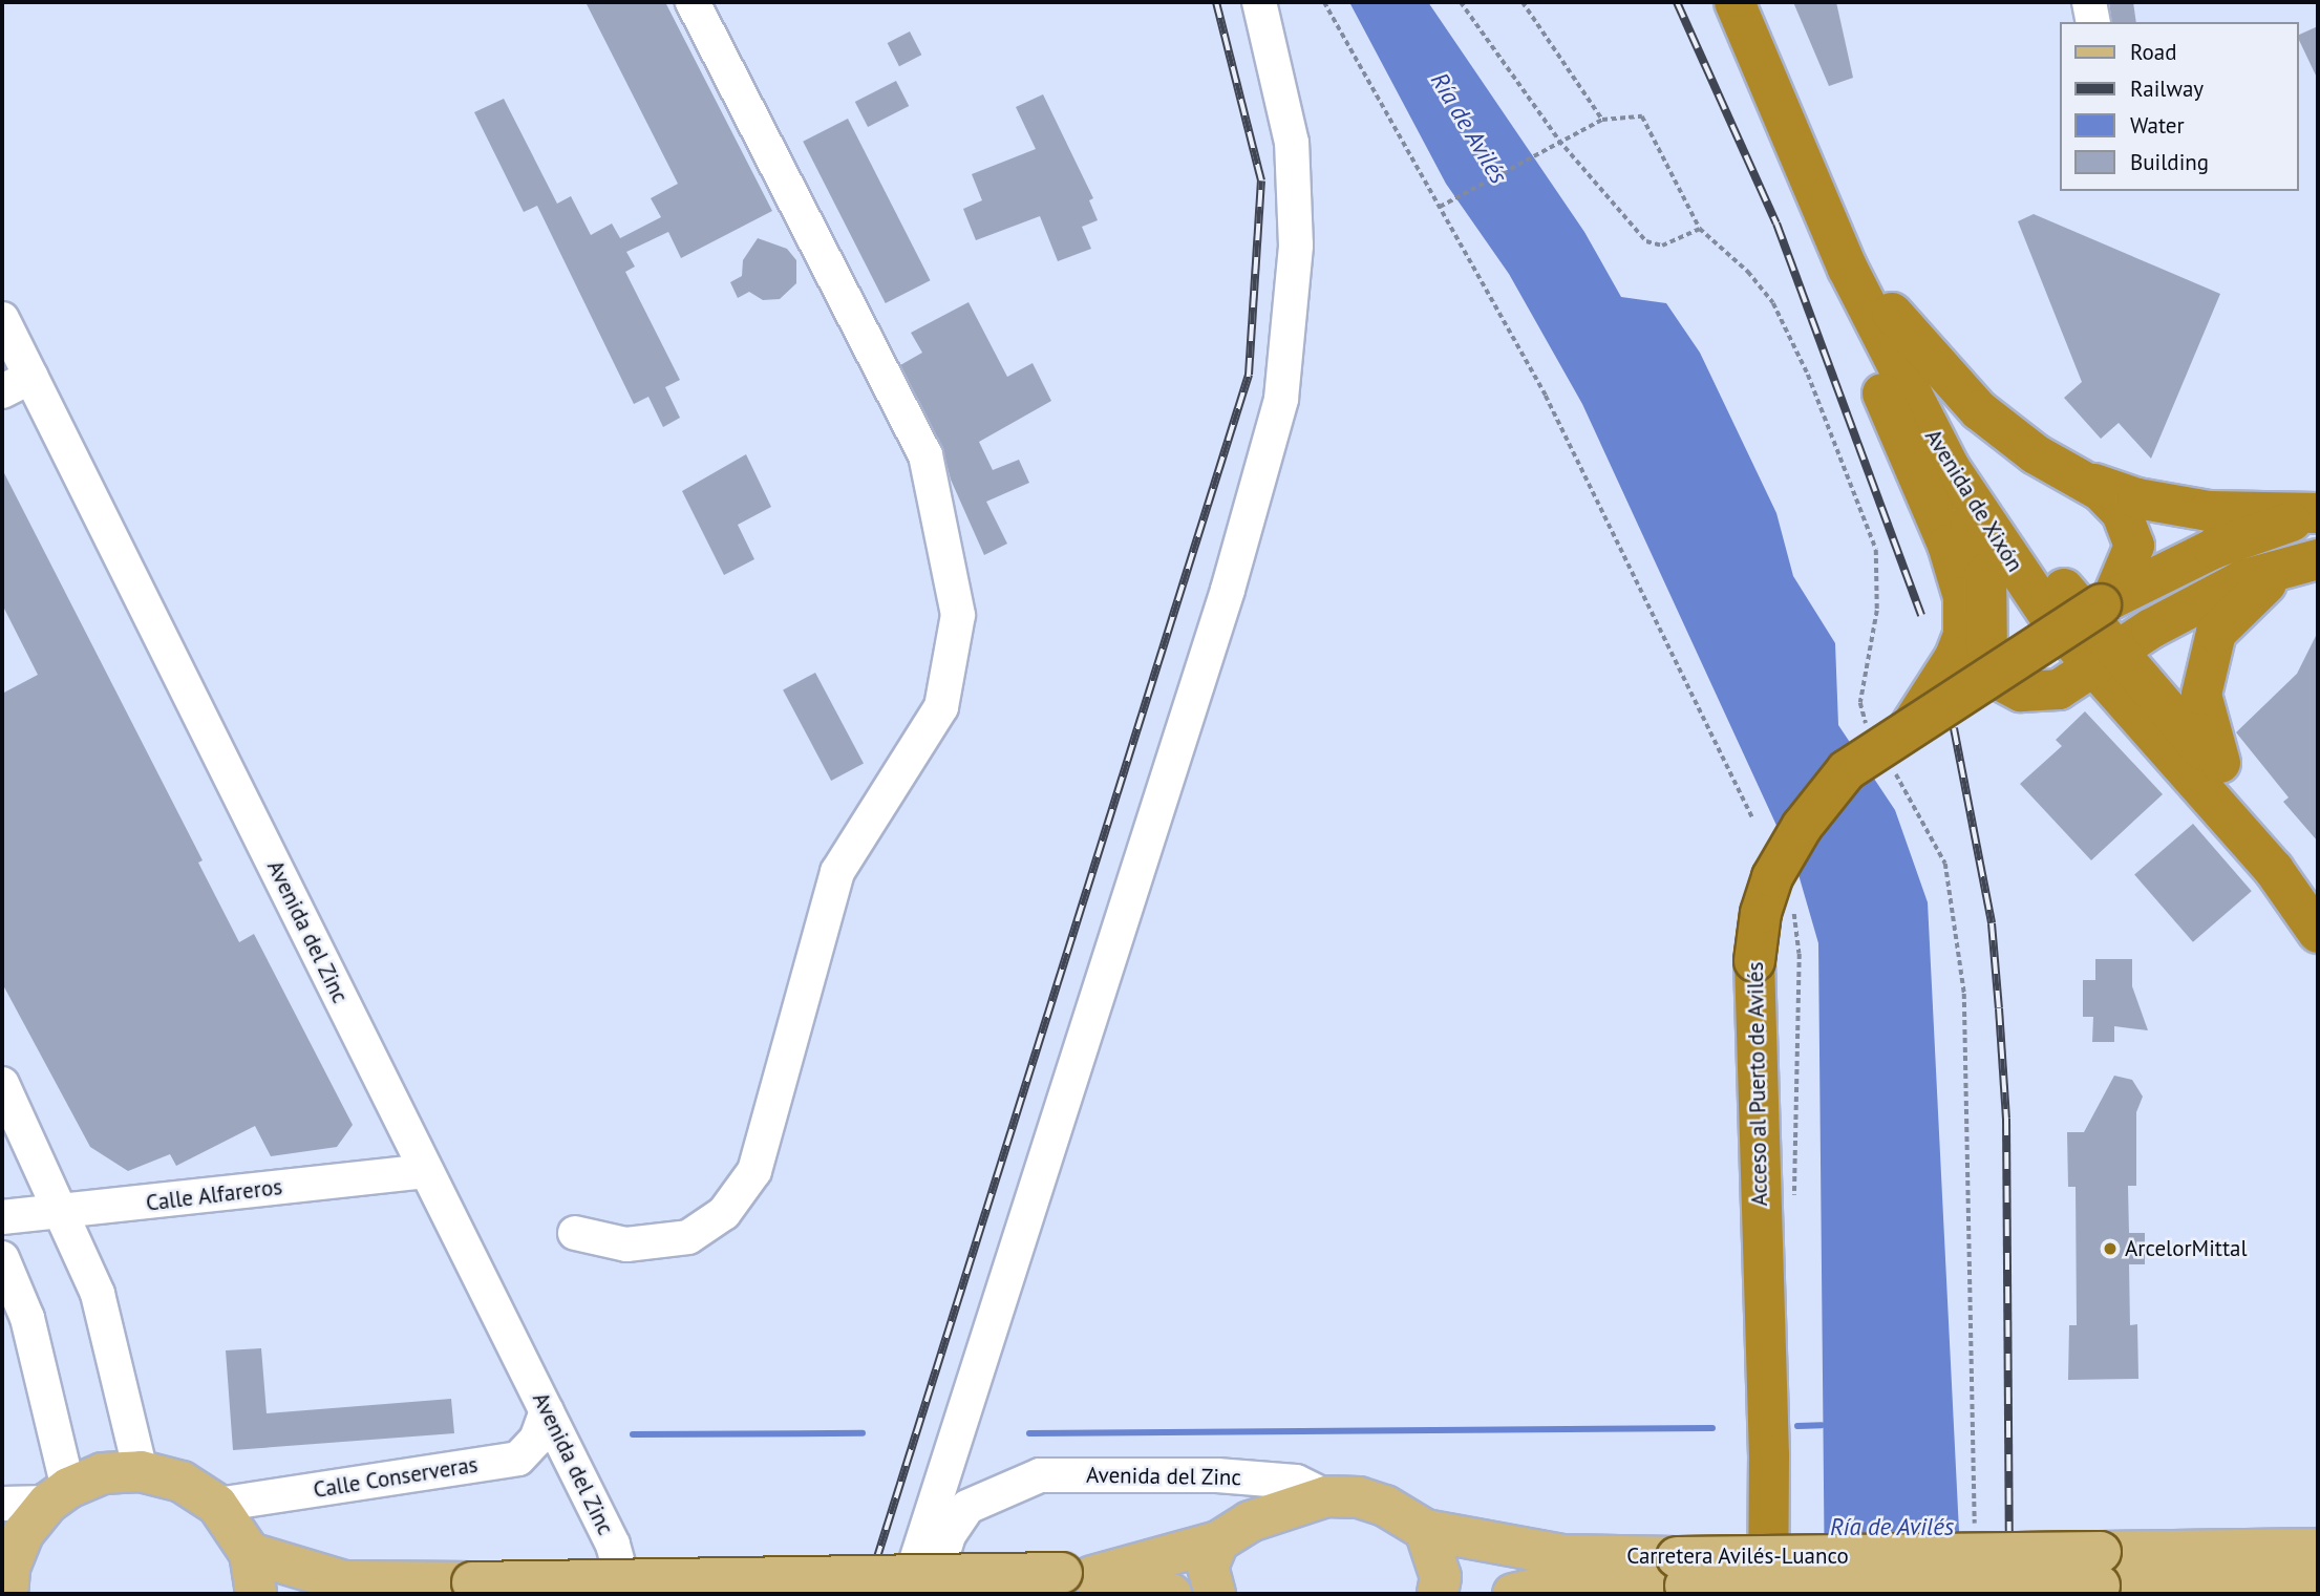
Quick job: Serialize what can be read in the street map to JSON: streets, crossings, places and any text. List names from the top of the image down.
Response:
{
  "streets": {
    "highway": ["Avenida de Xixón", "Acceso al Puerto de Avilés"],
    "main road": ["Carretera Avilés-Luanco"],
    "street": ["Avenida del Zinc", "Calle Alfareros", "Calle Conserveras"]
  },
  "crossings": [
    ["Avenida del Zinc", "Calle Alfareros"],
    ["Avenida del Zinc", "Calle Conserveras"]
  ],
  "water": ["Ría de Avilés"],
  "places": ["ArcelorMittal"],
  "legend": [
    "Road",
    "Railway",
    "Water",
    "Building"
  ]
}
